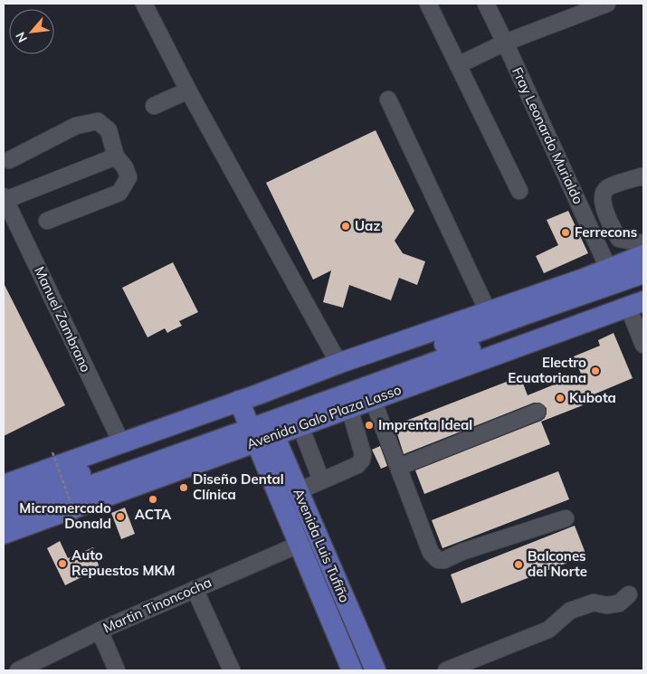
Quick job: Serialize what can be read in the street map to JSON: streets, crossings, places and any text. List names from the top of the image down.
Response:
{
  "streets": {
    "main road": ["Avenida Galo Plaza Lasso", "Avenida Luis Tufiño"],
    "street": ["Fray Leonardo Murialdo", "Manuel Zambrano", "Martin Tinoncocha"]
  },
  "crossings": [
    ["Fray Leonardo Murialdo", "Avenida Galo Plaza Lasso"],
    ["Manuel Zambrano", "Avenida Galo Plaza Lasso"],
    ["Avenida Galo Plaza Lasso", "Avenida Luis Tufiño"],
    ["Avenida Luis Tufiño", "Martin Tinoncocha"]
  ],
  "places": [
    "Uaz",
    "Ferrecons",
    "Electro Ecuatoriana",
    "Kubota",
    "Imprenta Ideal",
    "Diseño Dental Clínica",
    "ACTA",
    "Micromercado Donald",
    "Auto Repuestos MKM",
    "Balcones del Norte"
  ],
  "north": "bottom left"
}
